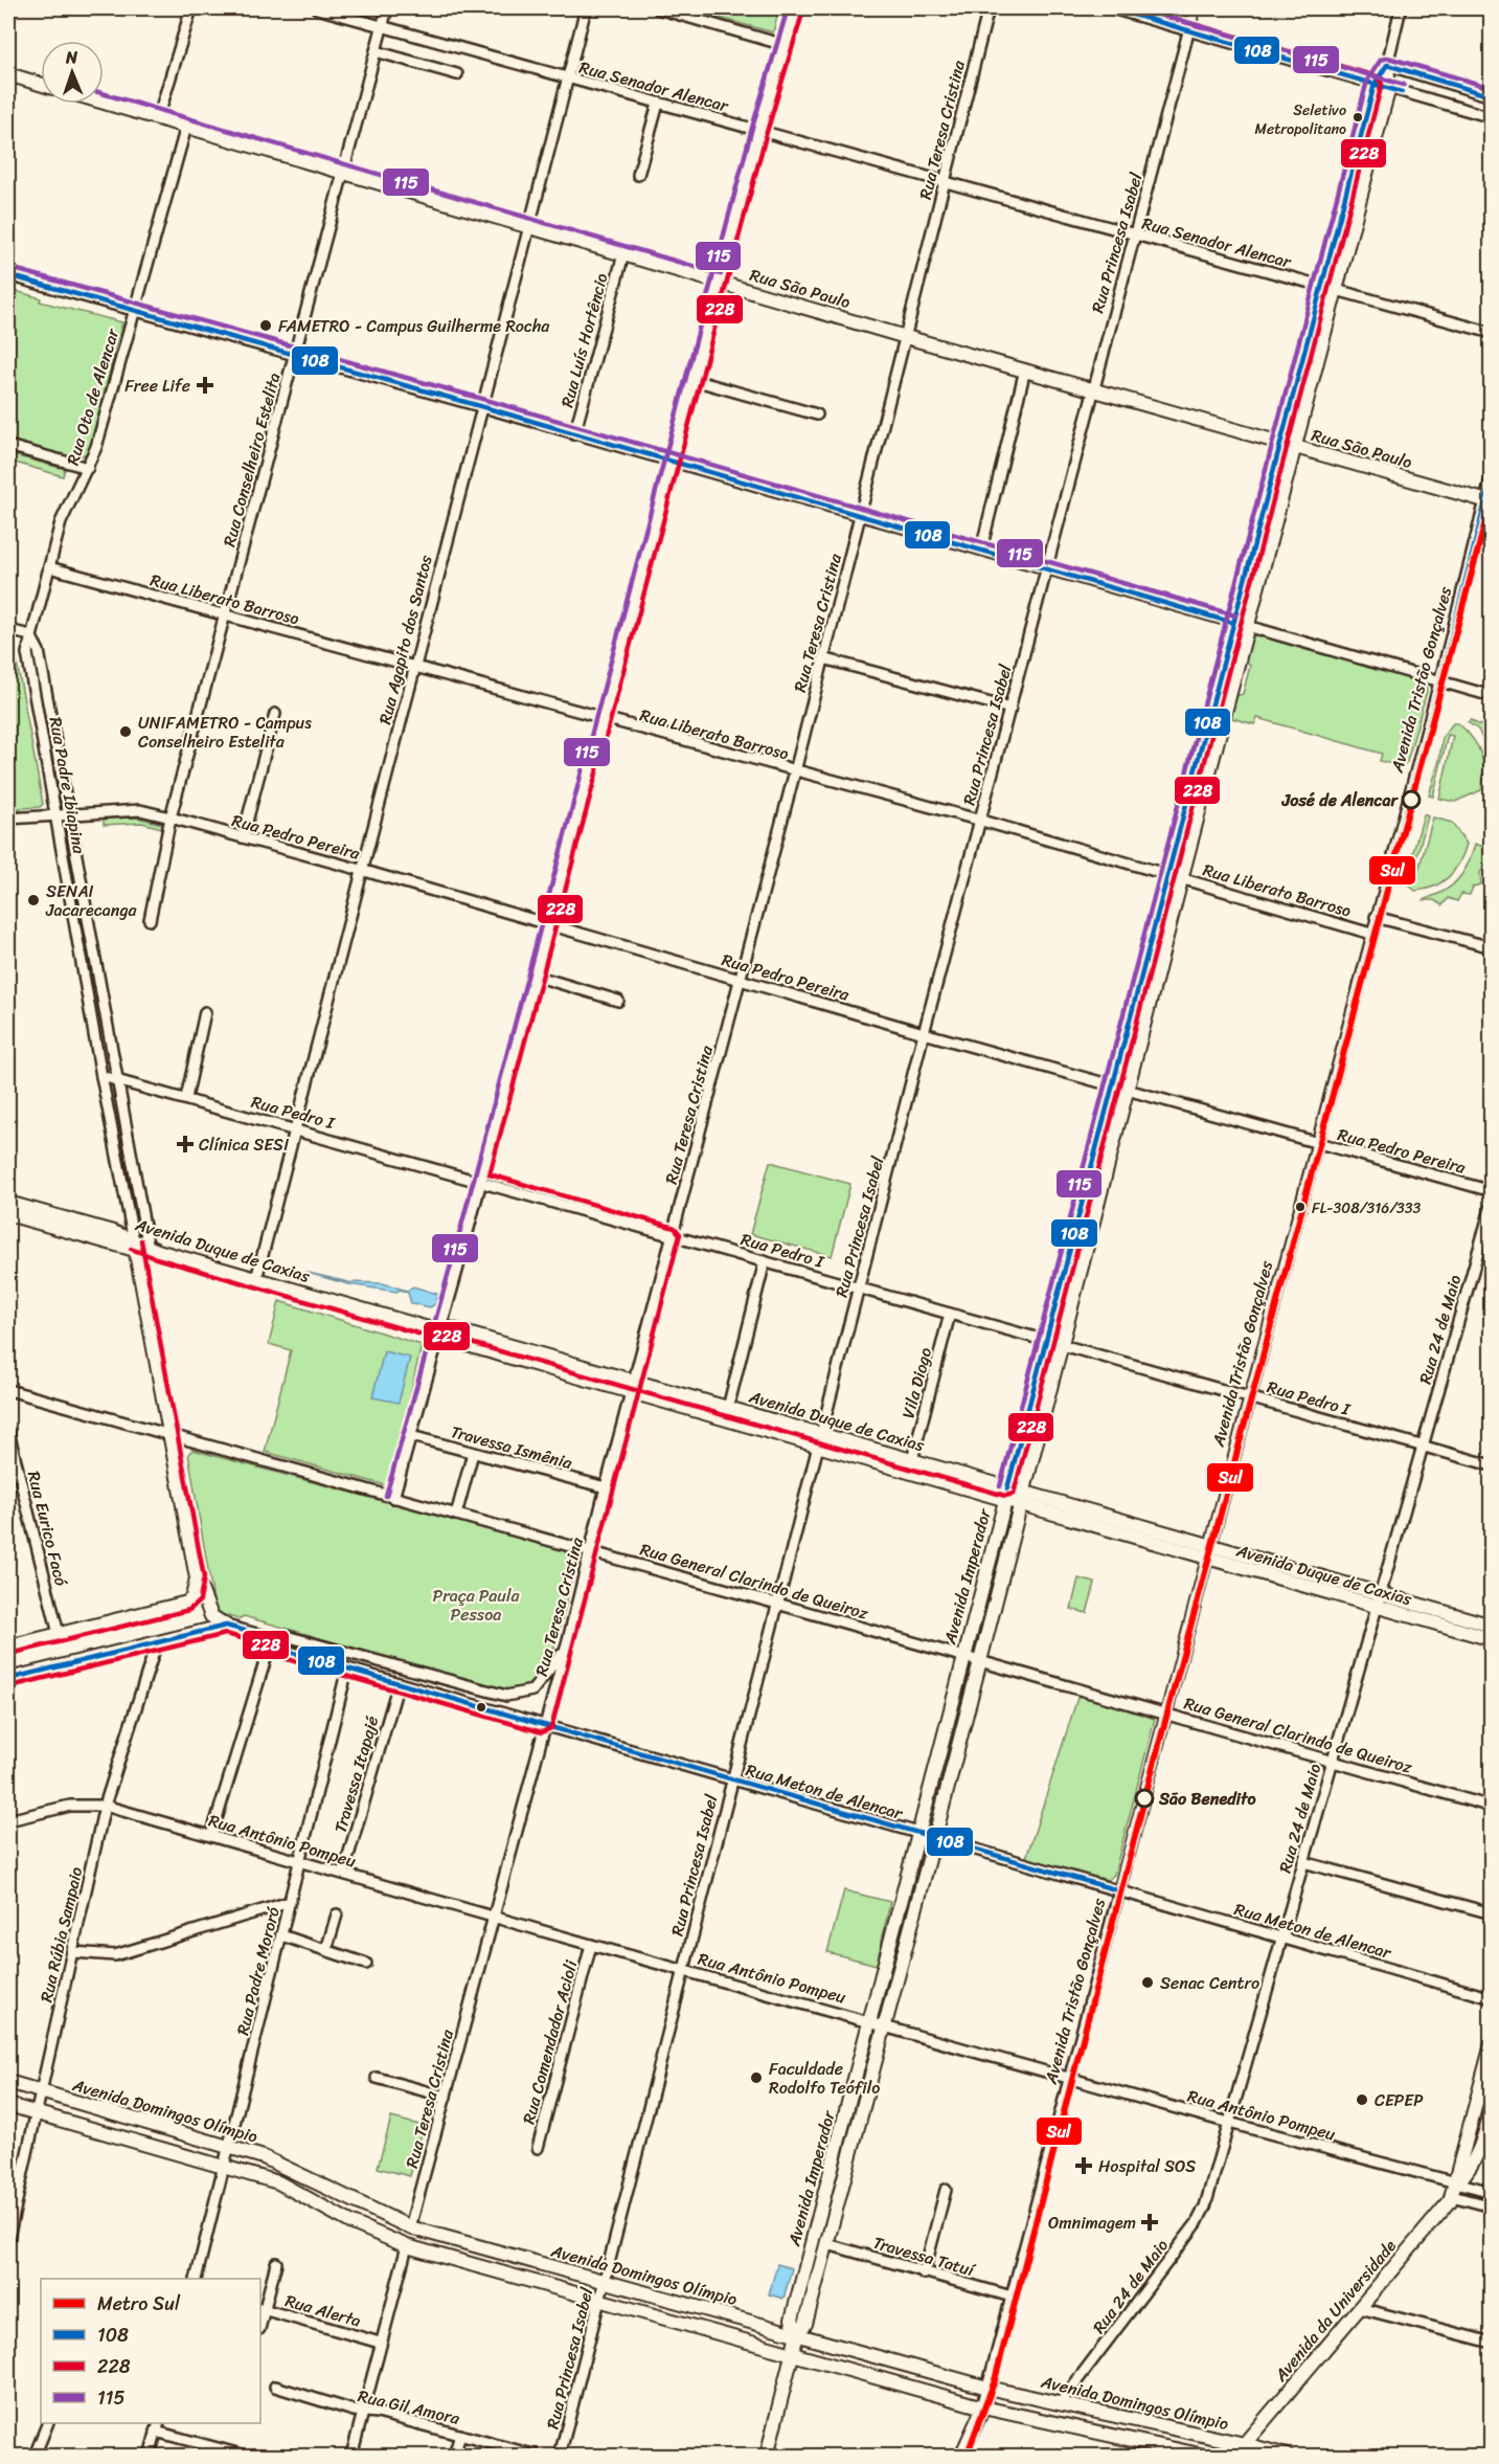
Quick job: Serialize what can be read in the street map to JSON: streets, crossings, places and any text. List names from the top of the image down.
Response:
{
  "streets": {
    "main road": [
      "Rua São Paulo",
      "Avenida Tristão Gonçalves",
      "Rua Padre Ibiapina",
      "Avenida Duque de Caxias",
      "Avenida Imperador",
      "Avenida Domingos Olímpio",
      "Avenida da Universidade"
    ],
    "street": [
      "Rua Senador Alencar",
      "Rua Teresa Cristina",
      "Rua Princesa Isabel",
      "Rua Luís Hortêncio",
      "Rua Oto de Alencar",
      "Rua Conselheiro Estelita",
      "Rua Liberato Barroso",
      "Rua Agapito dos Santos",
      "Rua Pedro Pereira",
      "Rua Pedro I",
      "Rua 24 de Maio",
      "Vila Diogo",
      "Travessa Ismênia",
      "Rua Eurico Facó",
      "Rua General Clarindo de Queiroz",
      "Travessa Itapajé",
      "Rua Meton de Alencar",
      "Rua Antônio Pompeu",
      "Rua Rúbia Sampaio",
      "Rua Padre Mororó",
      "Rua Comendador Acioli",
      "Travessa Tatuí",
      "Rua Alerta",
      "Rua Gil Amora"
    ]
  },
  "crossings": [
    ["Rua Senador Alencar", "Rua Teresa Cristina"],
    ["Rua Senador Alencar", "Rua Princesa Isabel"],
    ["Rua Senador Alencar", "Rua Conselheiro Estelita"],
    ["Rua Senador Alencar", "Rua Agapito dos Santos"],
    ["Rua Senador Alencar", "Avenida Imperador"],
    ["Rua Teresa Cristina", "Rua São Paulo"],
    ["Rua Teresa Cristina", "Rua Liberato Barroso"],
    ["Rua Teresa Cristina", "Rua Pedro Pereira"],
    ["Rua Teresa Cristina", "Rua Pedro I"],
    ["Rua Teresa Cristina", "Avenida Duque de Caxias"],
    ["Rua Teresa Cristina", "Travessa Ismênia"],
    ["Rua Teresa Cristina", "Rua General Clarindo de Queiroz"],
    ["Rua Teresa Cristina", "Rua Meton de Alencar"],
    ["Rua Teresa Cristina", "Rua Antônio Pompeu"],
    ["Rua Teresa Cristina", "Avenida Domingos Olímpio"],
    ["Rua Princesa Isabel", "Rua São Paulo"],
    ["Rua Princesa Isabel", "Rua Liberato Barroso"],
    ["Rua Princesa Isabel", "Rua Pedro Pereira"],
    ["Rua Princesa Isabel", "Rua Pedro I"],
    ["Rua Princesa Isabel", "Avenida Duque de Caxias"],
    ["Rua Princesa Isabel", "Rua General Clarindo de Queiroz"],
    ["Rua Princesa Isabel", "Rua Meton de Alencar"],
    ["Rua Princesa Isabel", "Rua Antônio Pompeu"],
    ["Rua Princesa Isabel", "Avenida Domingos Olímpio"],
    ["Rua São Paulo", "Rua Luís Hortêncio"],
    ["Rua São Paulo", "Rua Oto de Alencar"],
    ["Rua São Paulo", "Rua Conselheiro Estelita"],
    ["Rua São Paulo", "Rua Agapito dos Santos"],
    ["Rua São Paulo", "Avenida Tristão Gonçalves"],
    ["Rua São Paulo", "Avenida Imperador"],
    ["Rua Oto de Alencar", "Rua Liberato Barroso"],
    ["Rua Oto de Alencar", "Rua Padre Ibiapina"],
    ["Rua Conselheiro Estelita", "Rua Liberato Barroso"],
    ["Rua Conselheiro Estelita", "Rua Pedro Pereira"],
    ["Rua Liberato Barroso", "Rua Agapito dos Santos"],
    ["Rua Liberato Barroso", "Avenida Tristão Gonçalves"],
    ["Rua Liberato Barroso", "Avenida Imperador"],
    ["Rua Agapito dos Santos", "Rua Pedro Pereira"],
    ["Rua Agapito dos Santos", "Rua Pedro I"],
    ["Rua Agapito dos Santos", "Avenida Duque de Caxias"],
    ["Avenida Tristão Gonçalves", "Rua Pedro Pereira"],
    ["Avenida Tristão Gonçalves", "Rua Pedro I"],
    ["Avenida Tristão Gonçalves", "Avenida Duque de Caxias"],
    ["Avenida Tristão Gonçalves", "Rua General Clarindo de Queiroz"],
    ["Avenida Tristão Gonçalves", "Rua Meton de Alencar"],
    ["Avenida Tristão Gonçalves", "Rua Antônio Pompeu"],
    ["Avenida Tristão Gonçalves", "Avenida Domingos Olímpio"],
    ["Avenida Tristão Gonçalves", "Travessa Tatuí"],
    ["Rua Padre Ibiapina", "Rua Pedro Pereira"],
    ["Rua Padre Ibiapina", "Rua Pedro I"],
    ["Rua Padre Ibiapina", "Avenida Duque de Caxias"],
    ["Rua Padre Ibiapina", "Rua General Clarindo de Queiroz"],
    ["Rua Padre Ibiapina", "Rua Meton de Alencar"],
    ["Rua Pedro Pereira", "Avenida Imperador"],
    ["Rua Pedro I", "Rua 24 de Maio"],
    ["Rua Pedro I", "Vila Diogo"],
    ["Rua Pedro I", "Avenida Imperador"],
    ["Avenida Duque de Caxias", "Rua 24 de Maio"],
    ["Avenida Duque de Caxias", "Vila Diogo"],
    ["Avenida Duque de Caxias", "Avenida Imperador"],
    ["Rua 24 de Maio", "Rua General Clarindo de Queiroz"],
    ["Rua 24 de Maio", "Rua Meton de Alencar"],
    ["Rua 24 de Maio", "Rua Antônio Pompeu"],
    ["Rua 24 de Maio", "Avenida Domingos Olímpio"],
    ["Avenida Imperador", "Rua General Clarindo de Queiroz"],
    ["Avenida Imperador", "Rua Meton de Alencar"],
    ["Avenida Imperador", "Rua Antônio Pompeu"],
    ["Avenida Imperador", "Avenida Domingos Olímpio"],
    ["Avenida Imperador", "Travessa Tatuí"],
    ["Travessa Itapajé", "Rua Meton de Alencar"],
    ["Travessa Itapajé", "Rua Antônio Pompeu"],
    ["Rua Meton de Alencar", "Rua Padre Mororó"],
    ["Rua Antônio Pompeu", "Rua Rúbia Sampaio"],
    ["Rua Antônio Pompeu", "Rua Padre Mororó"],
    ["Rua Antônio Pompeu", "Rua Comendador Acioli"],
    ["Rua Antônio Pompeu", "Avenida da Universidade"],
    ["Rua Rúbia Sampaio", "Avenida Domingos Olímpio"],
    ["Rua Padre Mororó", "Avenida Domingos Olímpio"],
    ["Avenida Domingos Olímpio", "Avenida da Universidade"]
  ],
  "parks": ["Praça Paula Pessoa"],
  "places": {
    "other": [
      "Seletivo Metropolitano",
      "FAMETRO - Campus Guilherme Rocha",
      "UNIFAMETRO - Campus Conselheiro Estelita",
      "José de Alencar",
      "SENAI Jacarecanga",
      "FL-308/316/333",
      "São Benedito",
      "Senac Centro",
      "Faculdade Rodolfo Teófilo",
      "CEPEP"
    ],
    "health": [
      "Free Life",
      "Clínica SESI",
      "Hospital SOS",
      "Omnimagem"
    ]
  },
  "lines": [
    "transit line 108",
    "transit line 228",
    "transit line 115",
    "metro line Sul"
  ],
  "legend": [
    "Metro Sul",
    "108",
    "228",
    "115"
  ],
  "north": "top"
}
